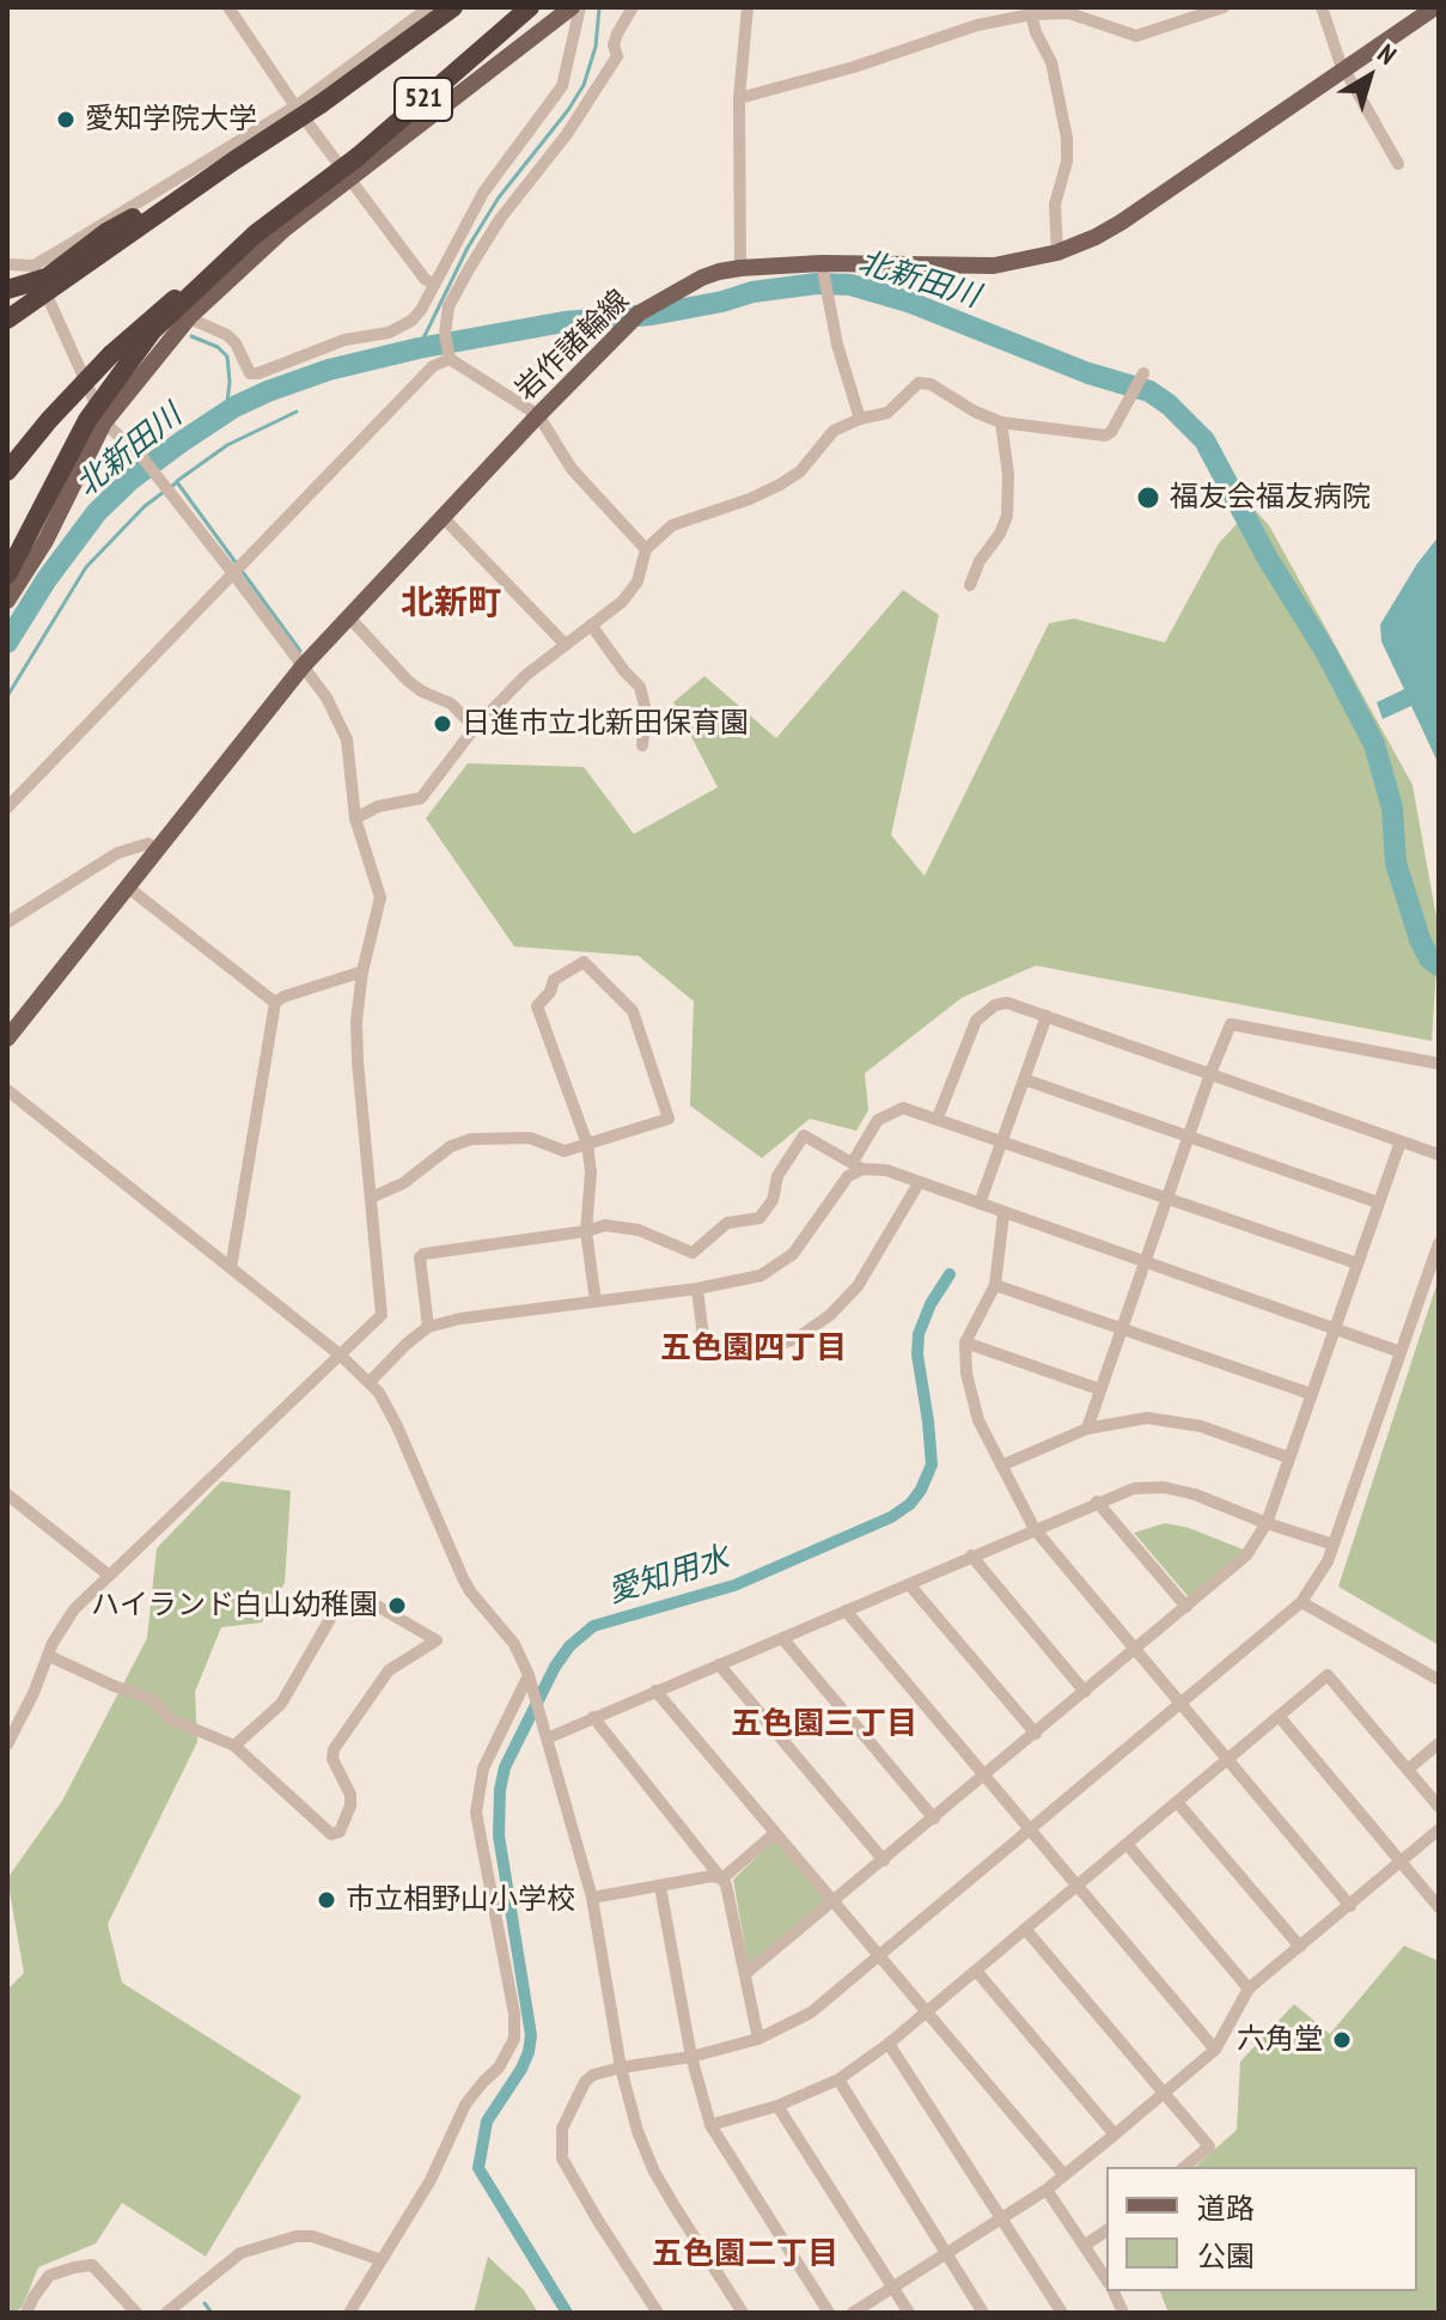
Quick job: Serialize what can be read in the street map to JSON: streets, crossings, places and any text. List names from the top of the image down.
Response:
{
  "streets": {
    "highway": ["521"],
    "main road": ["岩作諸輪線"]
  },
  "districts": [
    "北新町",
    "五色園四丁目",
    "五色園三丁目",
    "五色園二丁目"
  ],
  "water": ["北新田川", "愛知用水"],
  "places": [
    "愛知学院大学",
    "福友会福友病院",
    "日進市立北新田保育園",
    "ハイランド白山幼稚園",
    "市立相野山小学校",
    "六角堂"
  ],
  "legend": ["道路", "公園"],
  "north": "top right"
}
